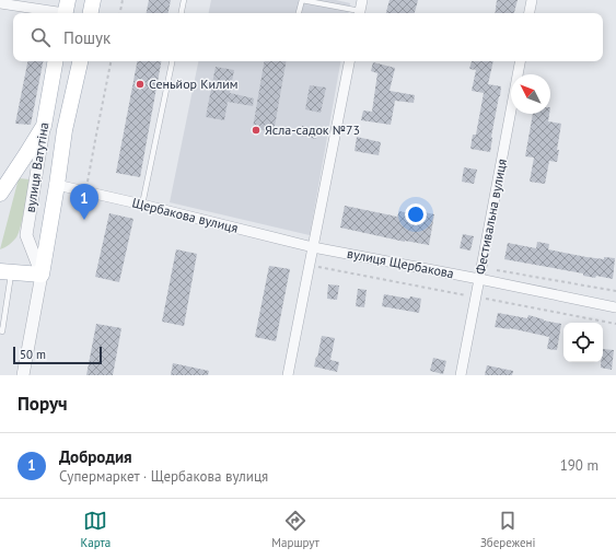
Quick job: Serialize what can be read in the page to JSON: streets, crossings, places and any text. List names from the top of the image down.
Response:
{
  "streets": {
    "main road": ["вулиця Ватутіна"],
    "street": ["Щербакова вулиця", "Фестивальна вулиця", "вулиця Щербакова"]
  },
  "crossings": [
    ["вулиця Ватутіна", "Щербакова вулиця"],
    ["Щербакова вулиця", "вулиця Щербакова"],
    ["Фестивальна вулиця", "вулиця Щербакова"]
  ],
  "places": ["Сеньйор Килим", "Ясла-садок №73"],
  "scale_bar": "50 m",
  "north": "top left",
  "page": {
    "search": "Пошук",
    "pins": "1",
    "scale": "50 m",
    "heading": "Поруч",
    "list": [
      {
        "mark": "1",
        "name": "Добродия",
        "note": "Супермаркет · Щербакова вулиця",
        "value": "190 m"
      }
    ],
    "nav": ["Карта", "Маршрут", "Збережені"]
  }
}
